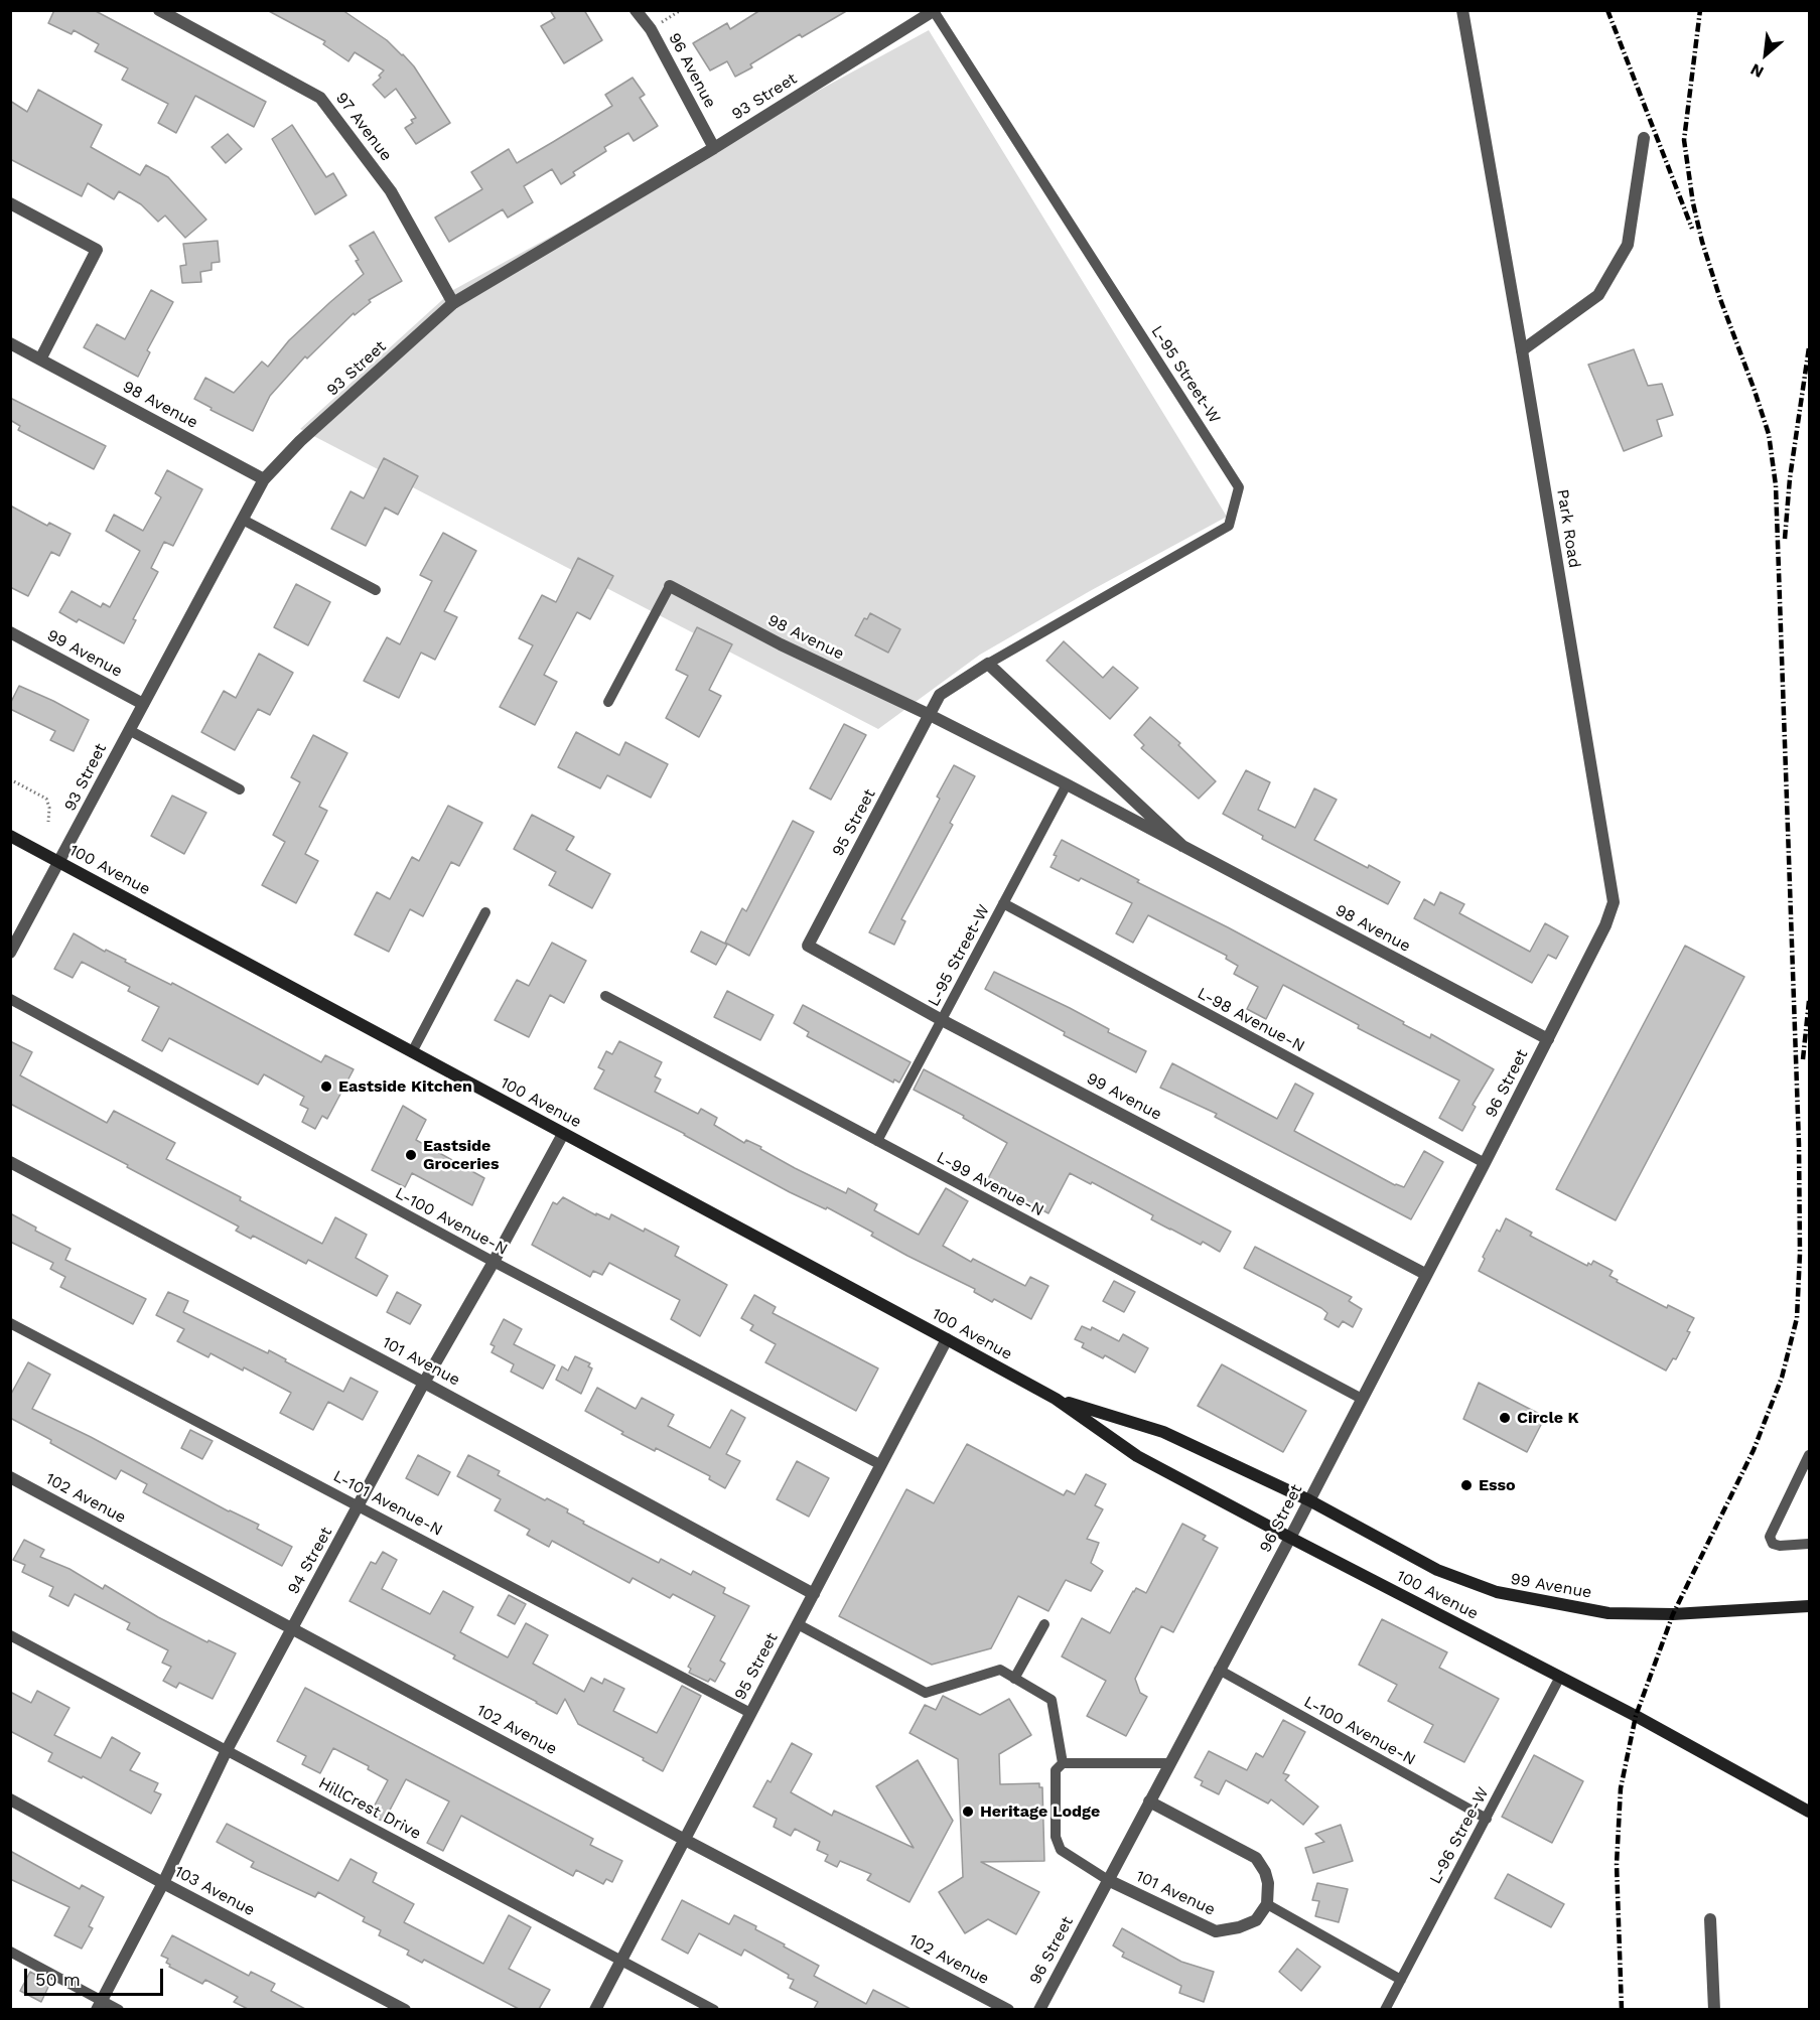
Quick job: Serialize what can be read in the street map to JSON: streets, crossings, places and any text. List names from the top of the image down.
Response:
{
  "streets": {
    "main road": ["99 Avenue", "100 Avenue"],
    "street": [
      "96 Avenue",
      "93 Street",
      "97 Avenue",
      "98 Avenue",
      "Park Road",
      "95 Street",
      "96 Street",
      "101 Avenue",
      "102 Avenue",
      "94 Street",
      "103 Avenue"
    ],
    "lane": [
      "L-95 Street-W",
      "L-98 Avenue-N",
      "L-99 Avenue-N",
      "L-100 Avenue-N",
      "L-101 Avenue-N",
      "HillCrest Drive",
      "L-96 Stree-W"
    ]
  },
  "crossings": [
    ["96 Avenue", "93 Street"],
    ["93 Street", "97 Avenue"],
    ["93 Street", "L-95 Street-W"],
    ["93 Street", "98 Avenue"],
    ["93 Street", "99 Avenue"],
    ["93 Street", "100 Avenue"],
    ["L-95 Street-W", "98 Avenue"],
    ["L-95 Street-W", "99 Avenue"],
    ["L-95 Street-W", "L-98 Avenue-N"],
    ["L-95 Street-W", "L-99 Avenue-N"],
    ["98 Avenue", "Park Road"],
    ["98 Avenue", "95 Street"],
    ["98 Avenue", "96 Street"],
    ["Park Road", "96 Street"],
    ["99 Avenue", "95 Street"],
    ["99 Avenue", "100 Avenue"],
    ["99 Avenue", "96 Street"],
    ["95 Street", "100 Avenue"],
    ["95 Street", "L-100 Avenue-N"],
    ["95 Street", "101 Avenue"],
    ["95 Street", "102 Avenue"],
    ["95 Street", "L-101 Avenue-N"],
    ["95 Street", "HillCrest Drive"],
    ["100 Avenue", "96 Street"],
    ["100 Avenue", "94 Street"],
    ["100 Avenue", "L-96 Stree-W"],
    ["L-98 Avenue-N", "96 Street"],
    ["96 Street", "L-99 Avenue-N"],
    ["96 Street", "L-100 Avenue-N"],
    ["96 Street", "101 Avenue"],
    ["L-100 Avenue-N", "94 Street"],
    ["L-100 Avenue-N", "L-96 Stree-W"],
    ["101 Avenue", "94 Street"],
    ["102 Avenue", "94 Street"],
    ["L-101 Avenue-N", "94 Street"],
    ["94 Street", "HillCrest Drive"],
    ["94 Street", "103 Avenue"]
  ],
  "places": [
    "Eastside Kitchen",
    "Eastside Groceries",
    "Circle K",
    "Esso",
    "Heritage Lodge"
  ],
  "scale_bar": "50 m",
  "north": "bottom left"
}
